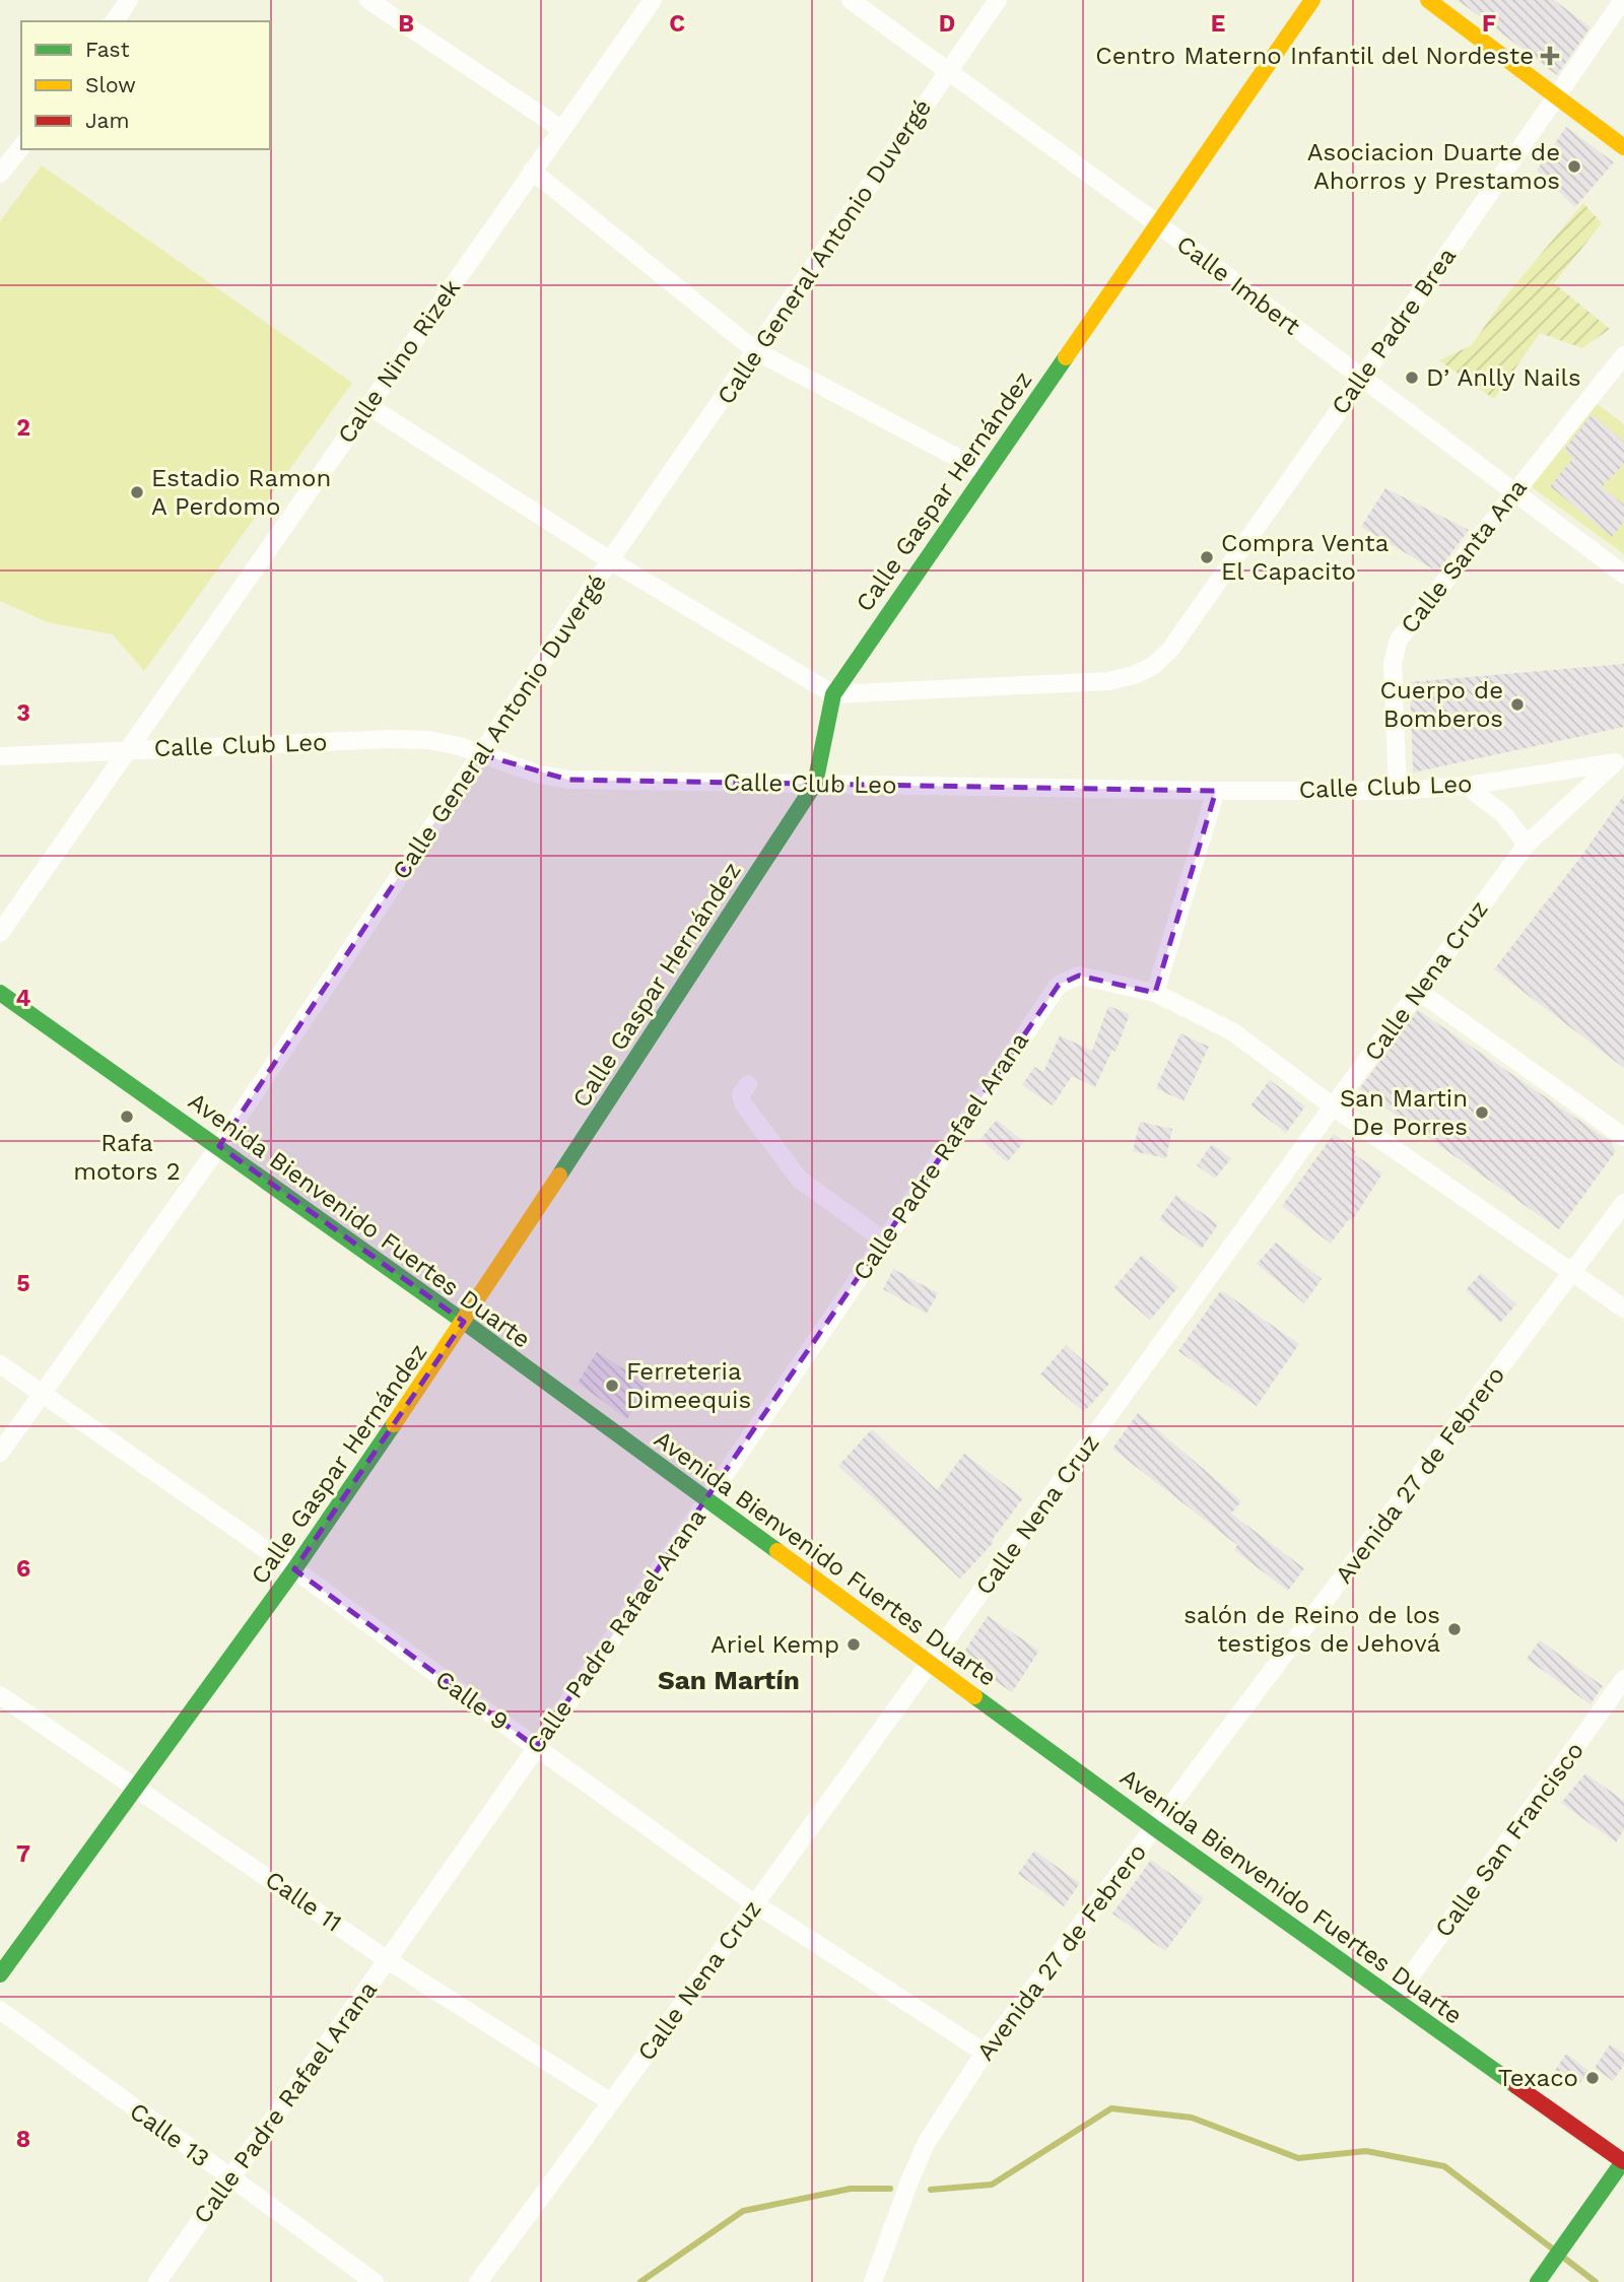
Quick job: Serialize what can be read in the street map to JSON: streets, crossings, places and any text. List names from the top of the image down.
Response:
{
  "streets": {
    "main road": ["Calle Gaspar Hernández", "Avenida Bienvenido Fuertes Duarte"],
    "street": [
      "Calle General Antonio Duvergé",
      "Calle Imbert",
      "Calle Padre Brea",
      "Calle Nino Rizek",
      "Calle Santa Ana",
      "Calle Club Leo",
      "Calle Nena Cruz",
      "Calle Padre Rafael Arana",
      "Avenida 27 de Febrero",
      "Calle 9",
      "Calle San Francisco",
      "Calle 11",
      "Calle 13"
    ]
  },
  "crossings": [
    ["Calle General Antonio Duvergé", "Calle Imbert"],
    ["Calle General Antonio Duvergé", "Calle Club Leo"],
    ["Calle General Antonio Duvergé", "Avenida Bienvenido Fuertes Duarte"],
    ["Calle General Antonio Duvergé", "Calle 9"],
    ["Calle Imbert", "Calle Padre Brea"],
    ["Calle Imbert", "Calle Gaspar Hernández"],
    ["Calle Imbert", "Calle Santa Ana"],
    ["Calle Padre Brea", "Calle Gaspar Hernández"],
    ["Calle Nino Rizek", "Calle Club Leo"],
    ["Calle Gaspar Hernández", "Calle Club Leo"],
    ["Calle Gaspar Hernández", "Avenida Bienvenido Fuertes Duarte"],
    ["Calle Gaspar Hernández", "Calle 9"],
    ["Calle Gaspar Hernández", "Calle 11"],
    ["Calle Santa Ana", "Calle Club Leo"],
    ["Calle Club Leo", "Calle Nena Cruz"],
    ["Calle Nena Cruz", "Avenida Bienvenido Fuertes Duarte"],
    ["Calle Nena Cruz", "Calle 9"],
    ["Calle Nena Cruz", "Calle 11"],
    ["Calle Padre Rafael Arana", "Avenida Bienvenido Fuertes Duarte"],
    ["Calle Padre Rafael Arana", "Calle 9"],
    ["Calle Padre Rafael Arana", "Calle 11"],
    ["Calle Padre Rafael Arana", "Calle 13"],
    ["Avenida Bienvenido Fuertes Duarte", "Avenida 27 de Febrero"],
    ["Avenida Bienvenido Fuertes Duarte", "Calle San Francisco"],
    ["Avenida 27 de Febrero", "Calle 9"]
  ],
  "districts": ["San Martín"],
  "places": {
    "health": ["Centro Materno Infantil del Nordeste"],
    "other": [
      "Asociacion Duarte de Ahorros y Prestamos",
      "D’ Anlly Nails",
      "Estadio Ramon A Perdomo",
      "Compra Venta El Capacito",
      "Cuerpo de Bomberos",
      "San Martin De Porres",
      "Rafa motors 2",
      "Ferreteria Dimeequis",
      "salón de Reino de los testigos de Jehová",
      "Ariel Kemp",
      "Texaco"
    ]
  },
  "legend": ["Fast", "Slow", "Jam"],
  "grid": {
    "columns": [
      "B",
      "C",
      "D",
      "E",
      "F"
    ],
    "rows": [
      "2",
      "3",
      "4",
      "5",
      "6",
      "7",
      "8"
    ]
  }
}
